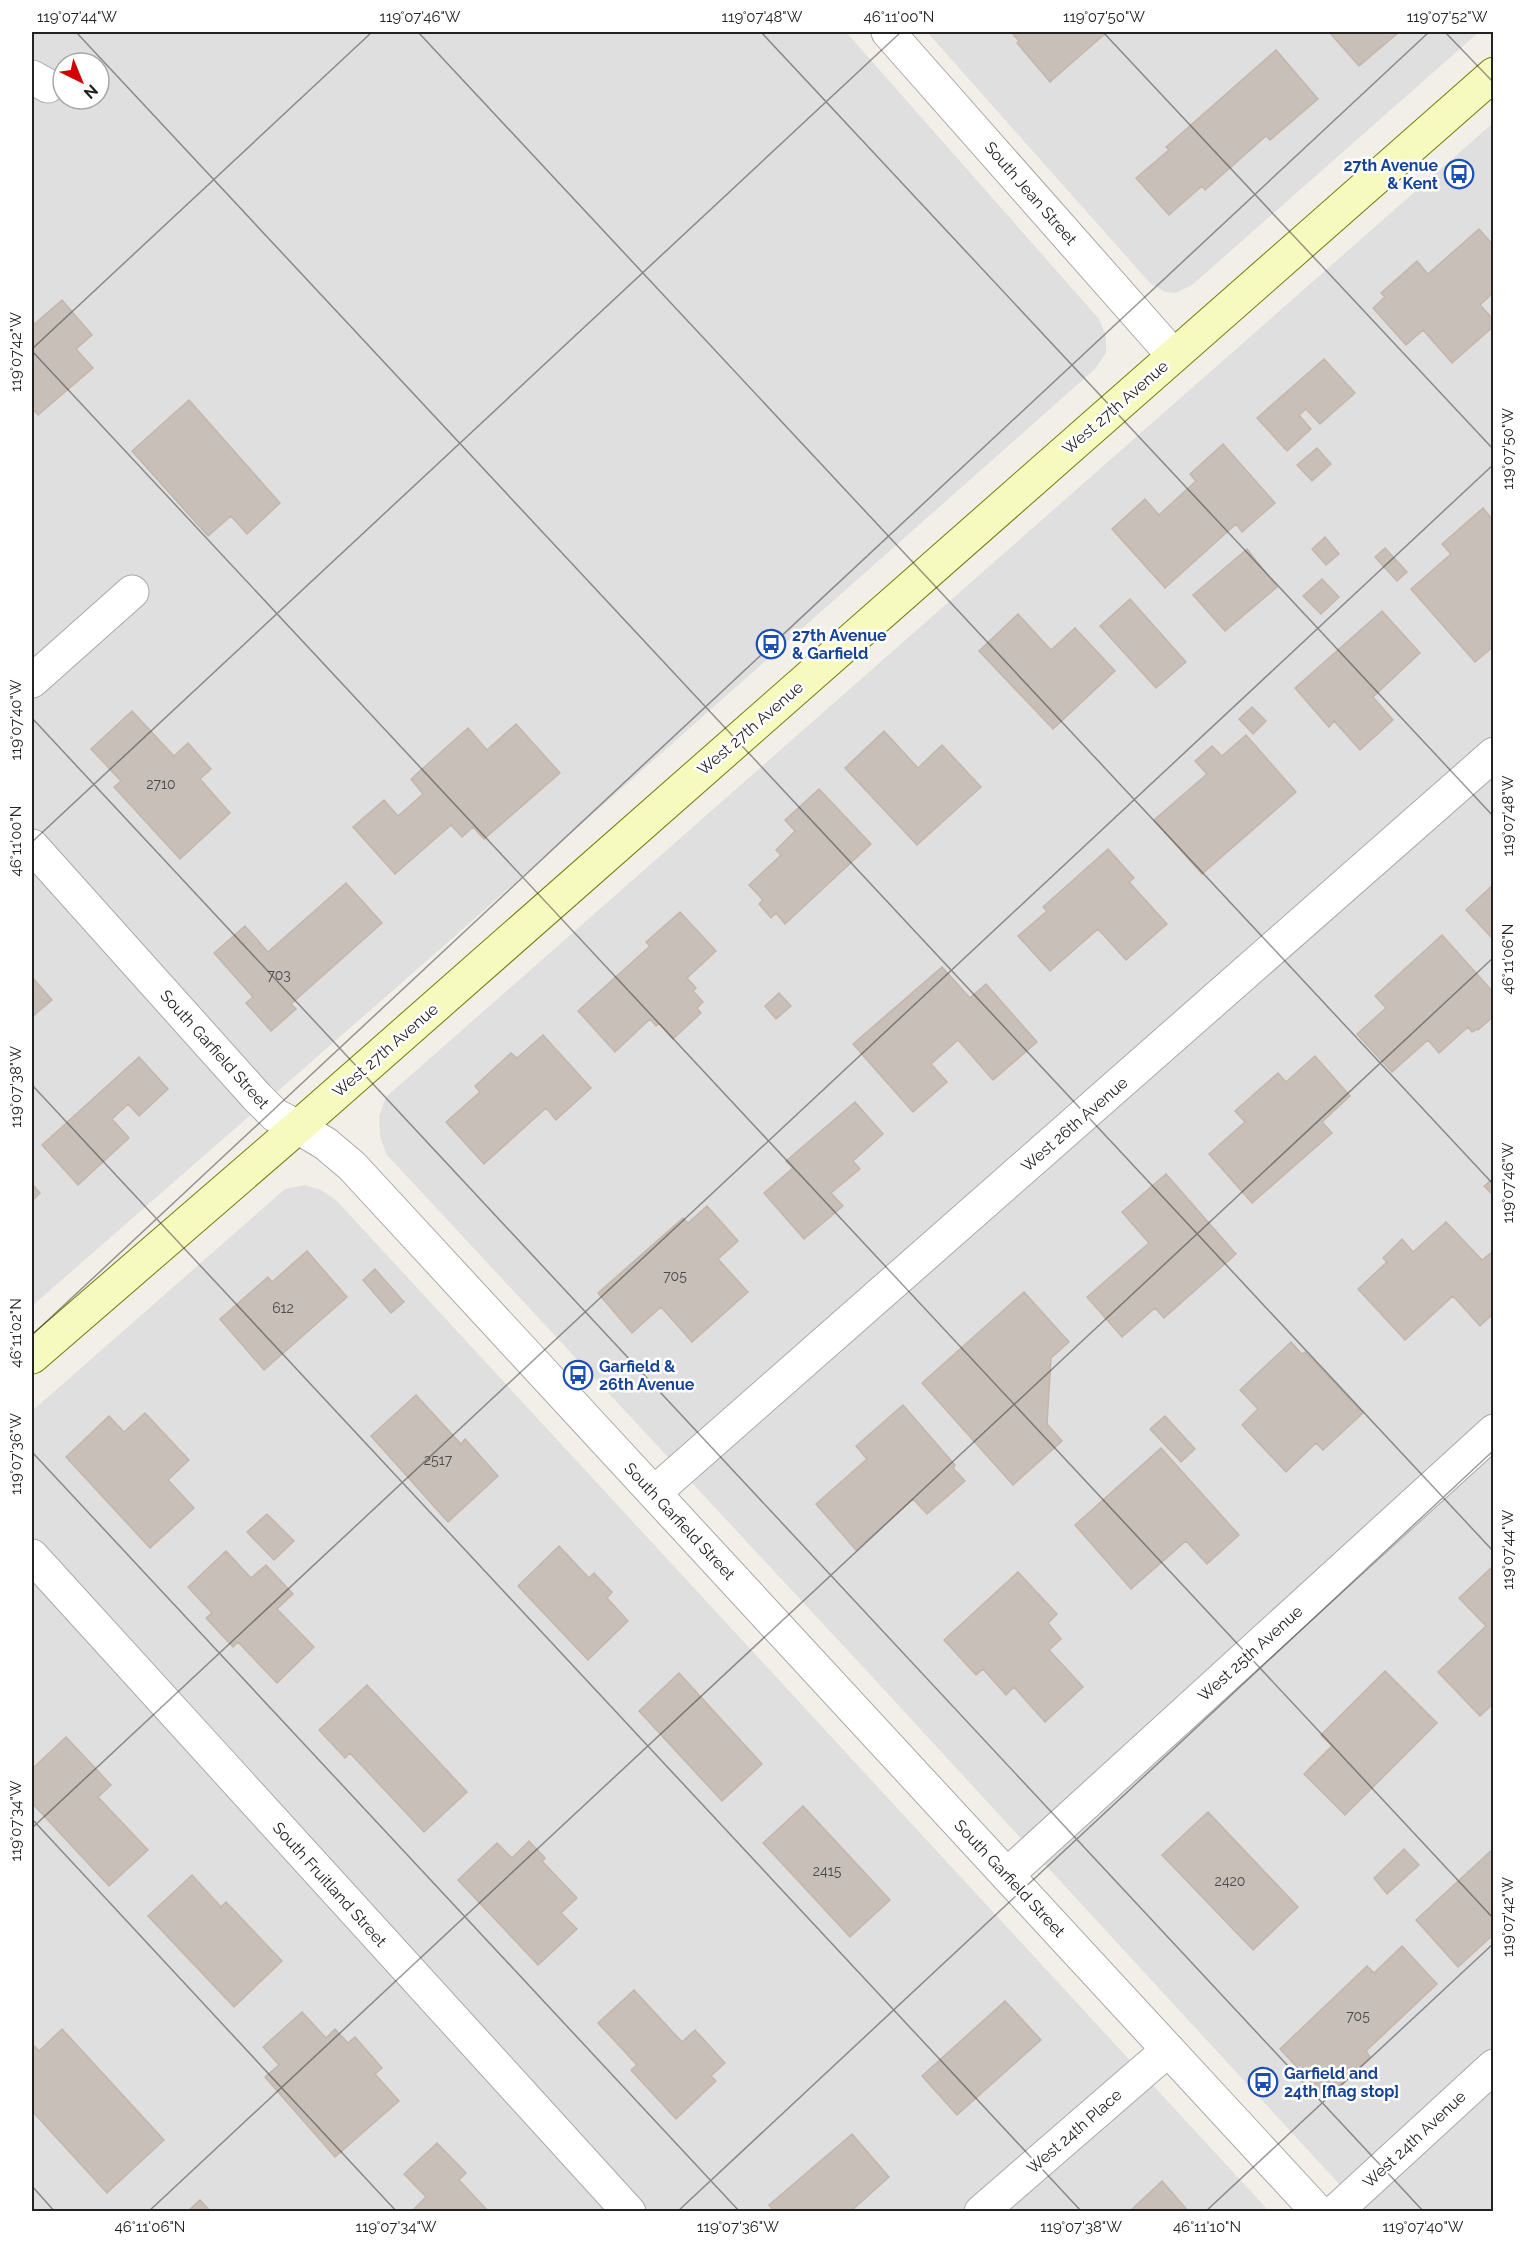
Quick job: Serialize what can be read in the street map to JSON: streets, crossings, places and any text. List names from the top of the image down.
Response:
{
  "streets": {
    "main road": ["West 27th Avenue"],
    "street": [
      "South Jean Street",
      "South Garfield Street",
      "West 26th Avenue",
      "West 25th Avenue",
      "South Fruitland Street",
      "West 24th Place",
      "West 24th Avenue"
    ]
  },
  "crossings": [
    ["South Jean Street", "West 27th Avenue"],
    ["West 27th Avenue", "South Garfield Street"],
    ["South Garfield Street", "West 26th Avenue"],
    ["South Garfield Street", "West 25th Avenue"],
    ["South Garfield Street", "West 24th Place"]
  ],
  "places": {
    "bus stop": [
      "27th Avenue & Kent",
      "27th Avenue & Garfield",
      "Garfield & 26th Avenue",
      "Garfield and 24th [flag stop]"
    ]
  },
  "house_numbers": [
    "2710",
    "703",
    "705",
    "612",
    "2517",
    "2415",
    "2420",
    "705"
  ],
  "north": "bottom right",
  "coordinates": [
    "119°07'44\"W",
    "119°07'46\"W",
    "119°07'48\"W",
    "46°11'00\"N",
    "119°07'50\"W",
    "119°07'52\"W",
    "119°07'42\"W",
    "119°07'40\"W",
    "46°11'06\"N",
    "119°07'38\"W",
    "46°11'02\"N",
    "119°07'36\"W",
    "119°07'34\"W",
    "46°11'10\"N"
  ]
}
